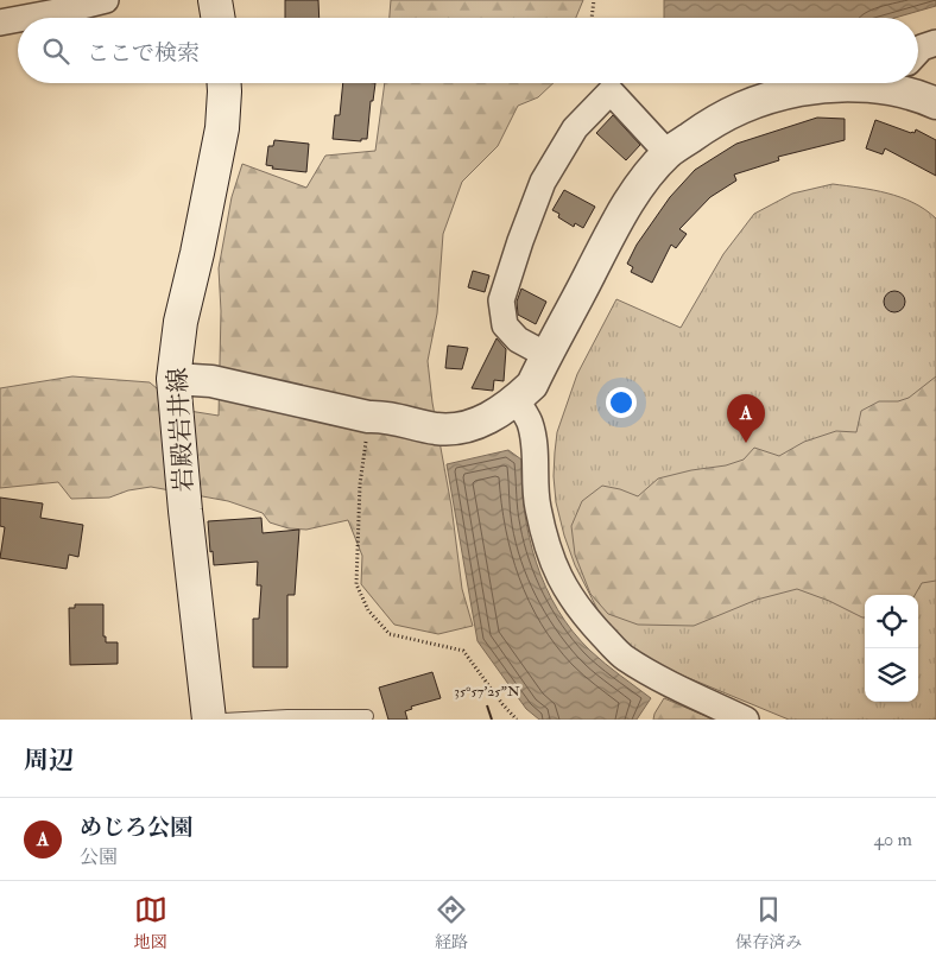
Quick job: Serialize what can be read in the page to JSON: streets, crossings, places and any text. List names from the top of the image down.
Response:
{
  "streets": {
    "main road": ["岩殿岩井線"]
  },
  "page": {
    "search": "ここで検索",
    "pins": "A",
    "heading": "周辺",
    "list": [
      {
        "mark": "A",
        "name": "めじろ公園",
        "note": "公園",
        "value": "40 m"
      }
    ],
    "nav": ["地図", "経路", "保存済み"]
  },
  "coordinates": ["35°57'25\"N"]
}
